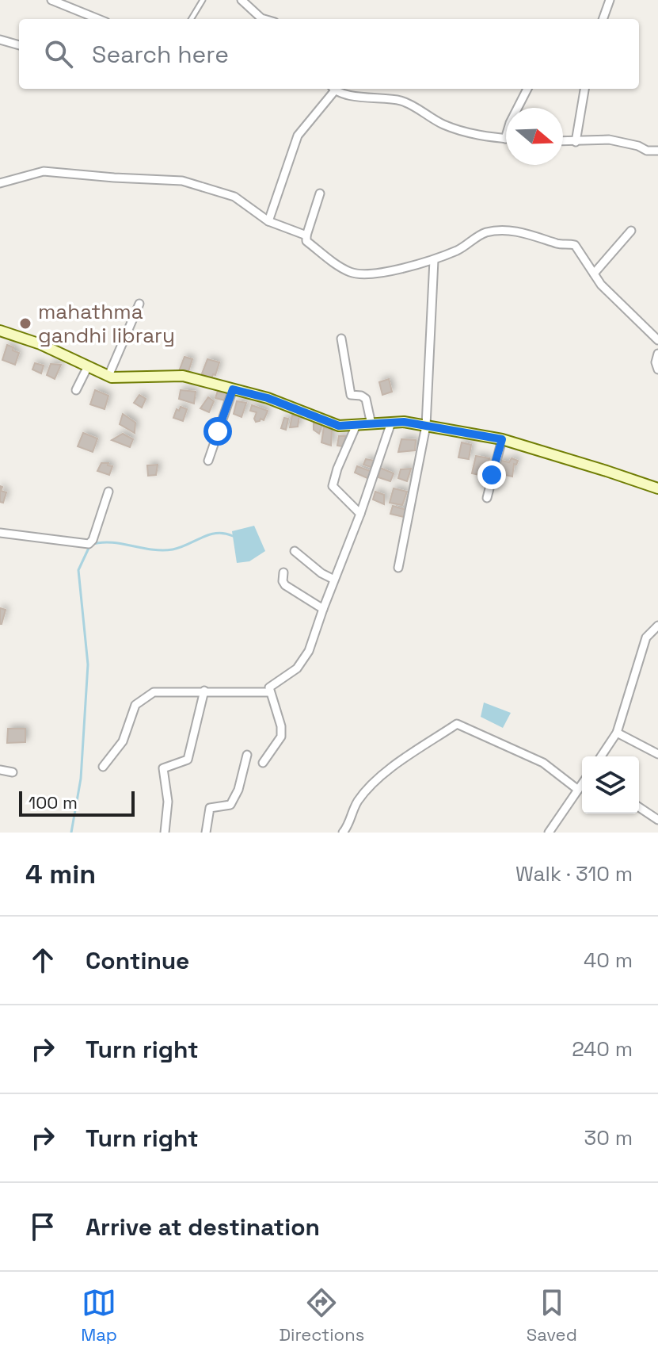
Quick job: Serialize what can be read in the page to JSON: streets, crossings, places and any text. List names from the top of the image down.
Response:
{
  "places": ["mahathma gandhi library"],
  "scale_bar": "100 m",
  "north": "right",
  "page": {
    "search": "Search here",
    "scale": "100 m",
    "heading": ["4 min", "Walk · 310 m"],
    "list": [
      ["Continue", "40 m"],
      ["Turn right", "240 m"],
      ["Turn right", "30 m"],
      "Arrive at destination"
    ],
    "nav": ["Map", "Directions", "Saved"]
  }
}
